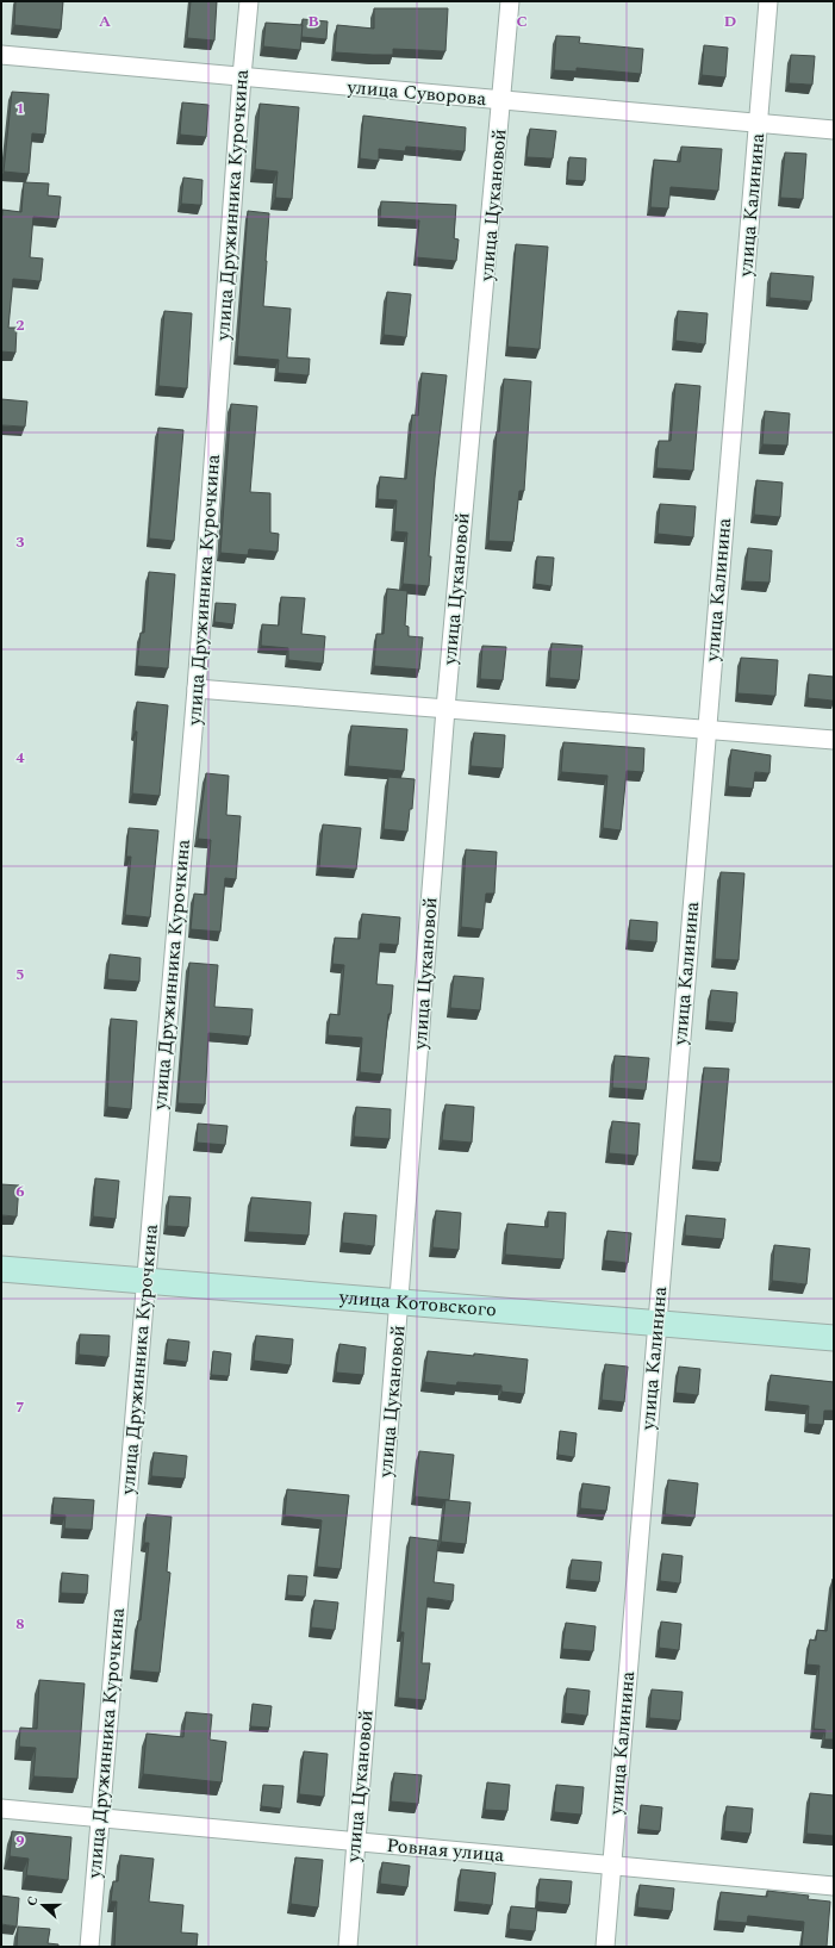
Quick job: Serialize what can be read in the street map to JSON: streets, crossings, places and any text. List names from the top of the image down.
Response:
{
  "streets": {
    "street": [
      "улица Суворова",
      "улица Дружинника Курочкина",
      "улица Цукановой",
      "улица Калинина",
      "улица Котовского",
      "Ровная улица"
    ]
  },
  "crossings": [
    ["улица Суворова", "улица Дружинника Курочкина"],
    ["улица Суворова", "улица Цукановой"],
    ["улица Суворова", "улица Калинина"],
    ["улица Дружинника Курочкина", "улица Котовского"],
    ["улица Дружинника Курочкина", "Ровная улица"],
    ["улица Цукановой", "улица Котовского"],
    ["улица Цукановой", "Ровная улица"],
    ["улица Калинина", "улица Котовского"],
    ["улица Калинина", "Ровная улица"]
  ],
  "north": "left",
  "grid": {
    "columns": [
      "A",
      "B",
      "C",
      "D"
    ],
    "rows": [
      "1",
      "2",
      "3",
      "4",
      "5",
      "6",
      "7",
      "8",
      "9"
    ]
  }
}
